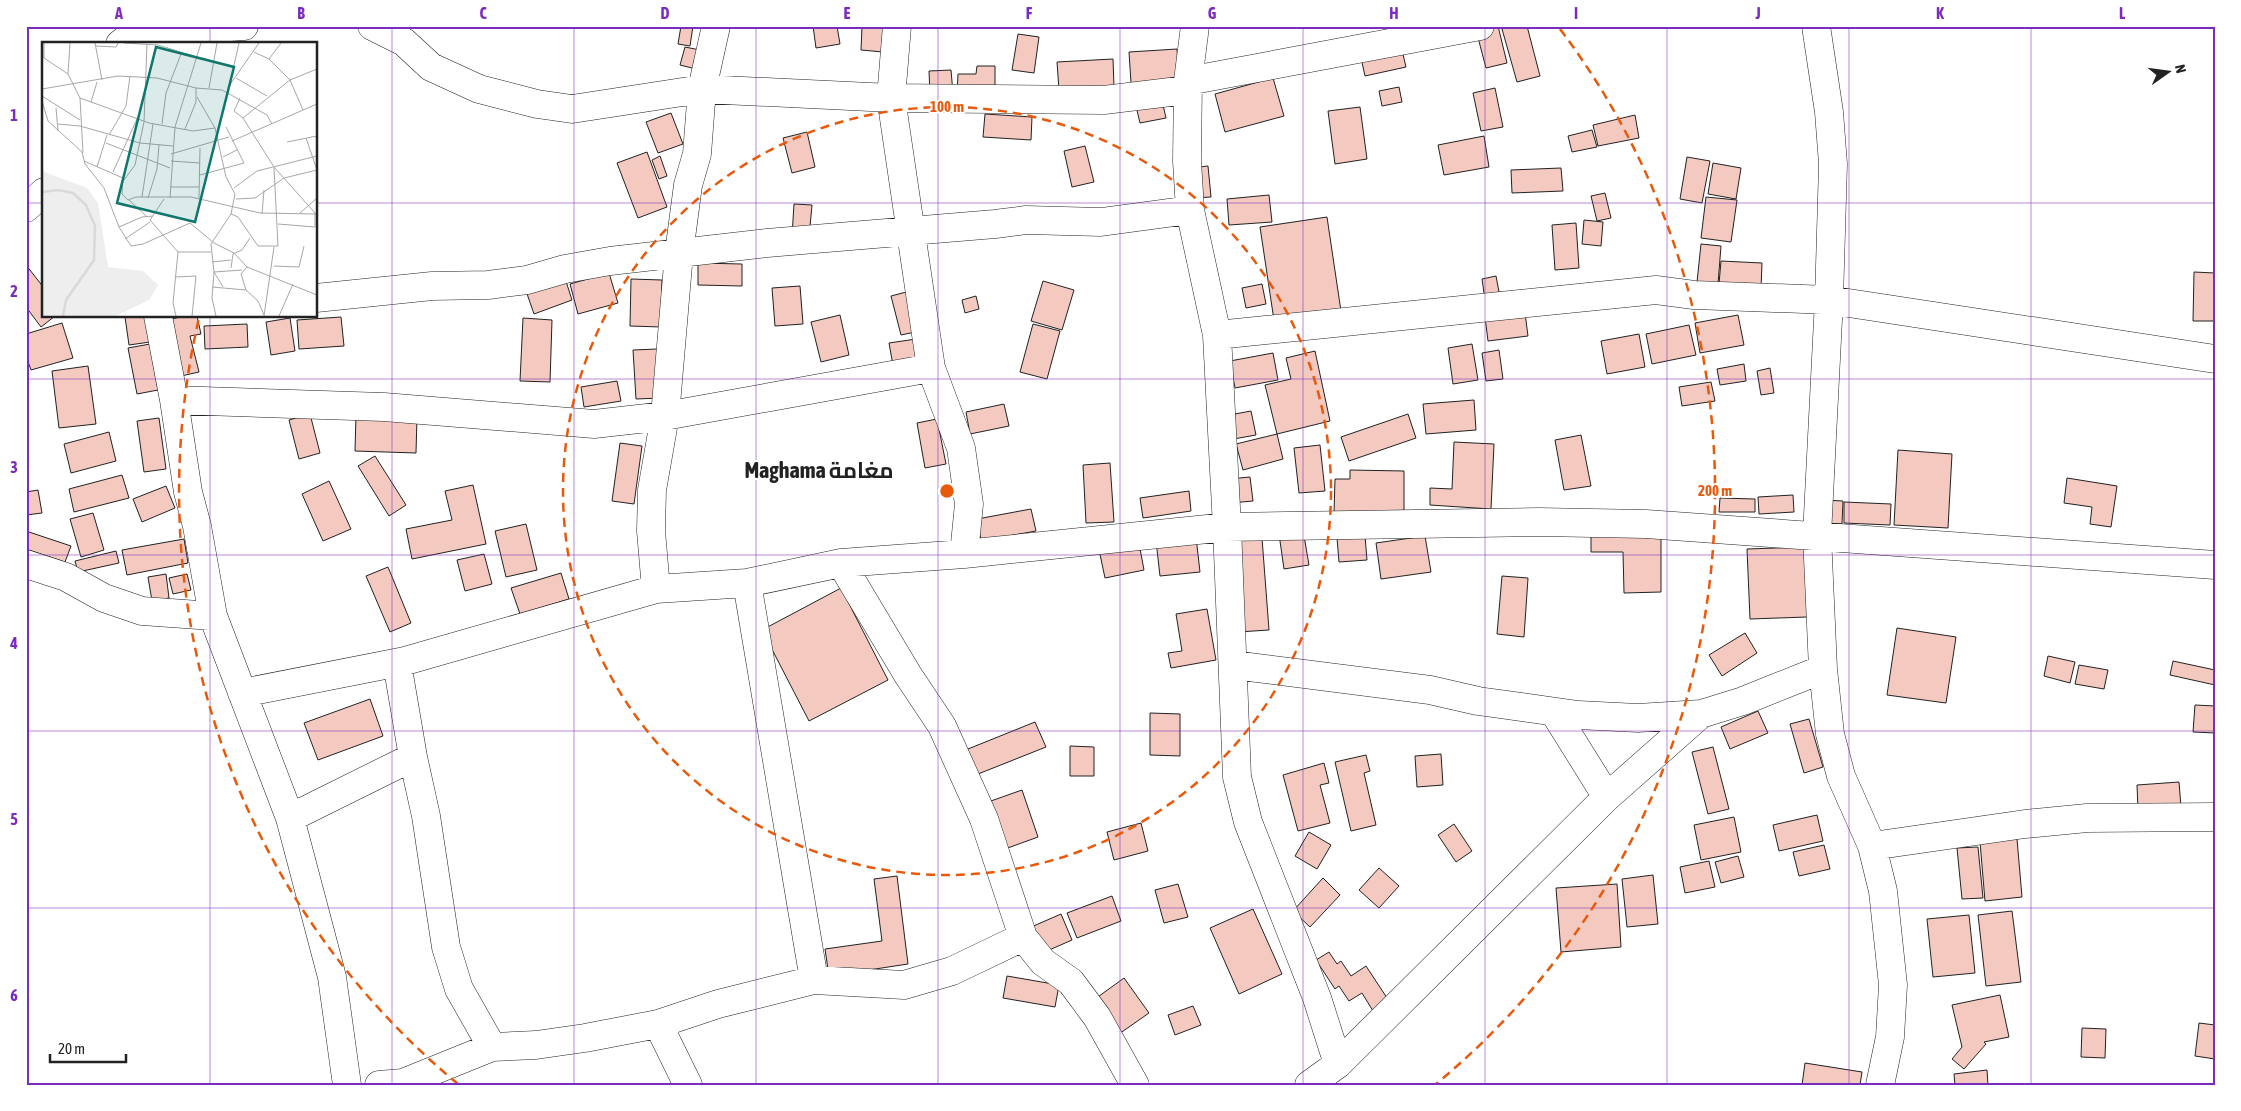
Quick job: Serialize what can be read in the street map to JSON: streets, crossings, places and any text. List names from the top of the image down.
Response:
{
  "districts": ["Maghama مغامة"],
  "scale_bar": "20 m",
  "north": "right",
  "grid": {
    "columns": [
      "A",
      "B",
      "C",
      "D",
      "E",
      "F",
      "G",
      "H",
      "I",
      "J",
      "K",
      "L"
    ],
    "rows": [
      "1",
      "2",
      "3",
      "4",
      "5",
      "6"
    ]
  },
  "rings": ["100 m", "200 m"]
}
